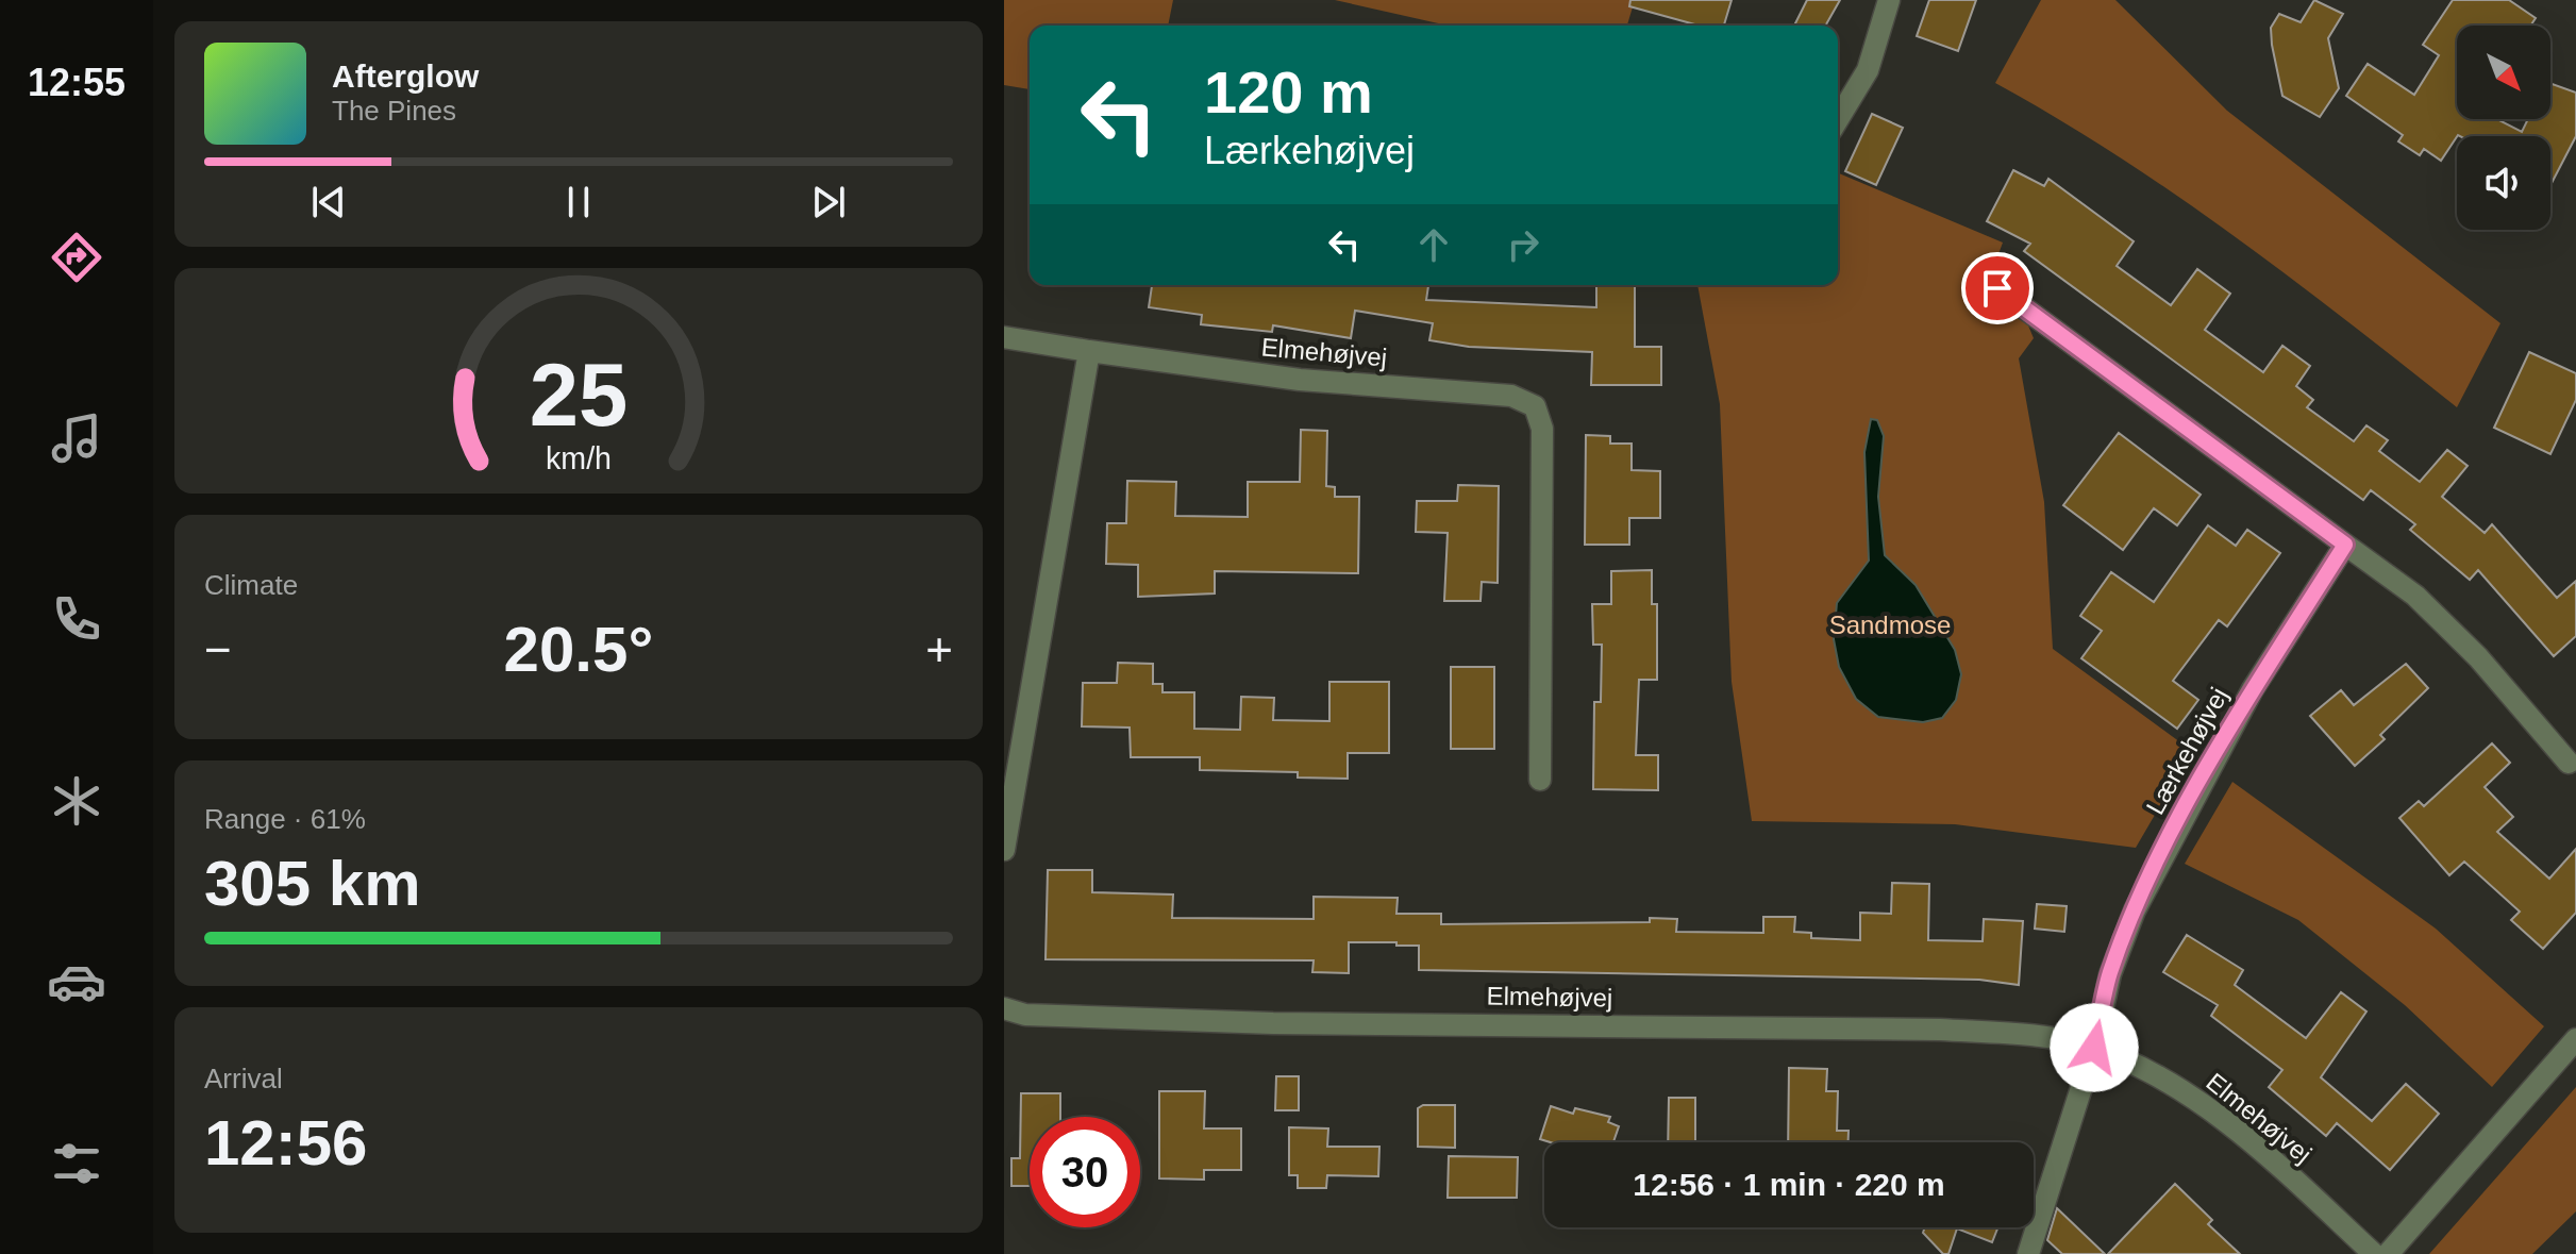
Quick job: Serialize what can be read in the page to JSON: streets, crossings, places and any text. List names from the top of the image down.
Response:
{
  "streets": {
    "street": ["Elmehøjvej", "Lærkehøjvej"]
  },
  "crossings": [
    ["Elmehøjvej", "Lærkehøjvej"]
  ],
  "parks": ["Sandmose"],
  "north": "bottom right",
  "page": {
    "tabs": "12:55",
    "turn": ["120 m", "Lærkehøjvej"],
    "song": ["Afterglow", "The Pines"],
    "tile": [
      "Climate",
      ["Range · 61%", "305 km"],
      ["Arrival", "12:56"]
    ],
    "heat": ["−", "20.5°", "+"],
    "limit": "30",
    "trip": "12:56 · 1 min · 220 m",
    "gauge": ["25", "km/h"]
  }
}
